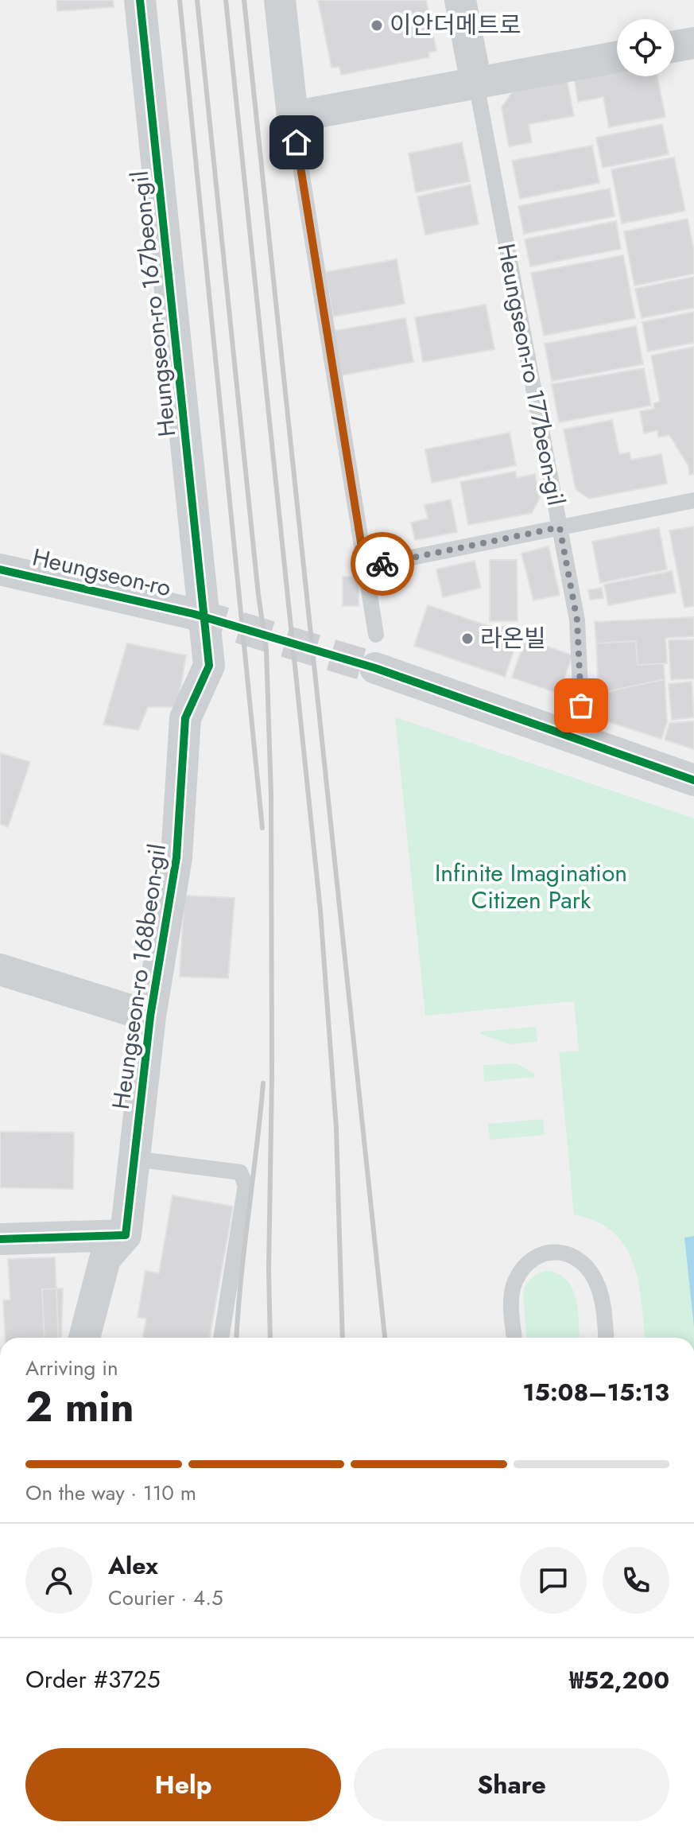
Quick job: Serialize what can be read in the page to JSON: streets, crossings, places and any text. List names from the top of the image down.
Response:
{
  "streets": {
    "street": ["Heungseon-ro 167beon-gil", "Heungseon-ro", "Heungseon-ro 168beon-gil"],
    "lane": ["Heungseon-ro 177beon-gil"]
  },
  "crossings": [
    ["Heungseon-ro 167beon-gil", "Heungseon-ro"],
    ["Heungseon-ro 167beon-gil", "Heungseon-ro 168beon-gil"],
    ["Heungseon-ro", "Heungseon-ro 168beon-gil"]
  ],
  "parks": ["Infinite Imagination Citizen Park"],
  "places": ["이안더메트로", "라온빌"],
  "page": {
    "heading": ["2 min", "Arriving in", "15:08–15:13"],
    "panel": [
      "Alex",
      "Courier · 4.5",
      "Order #3725",
      "₩52,200"
    ],
    "bar": "On the way · 110 m",
    "buttons": ["Help", "Share"]
  }
}
